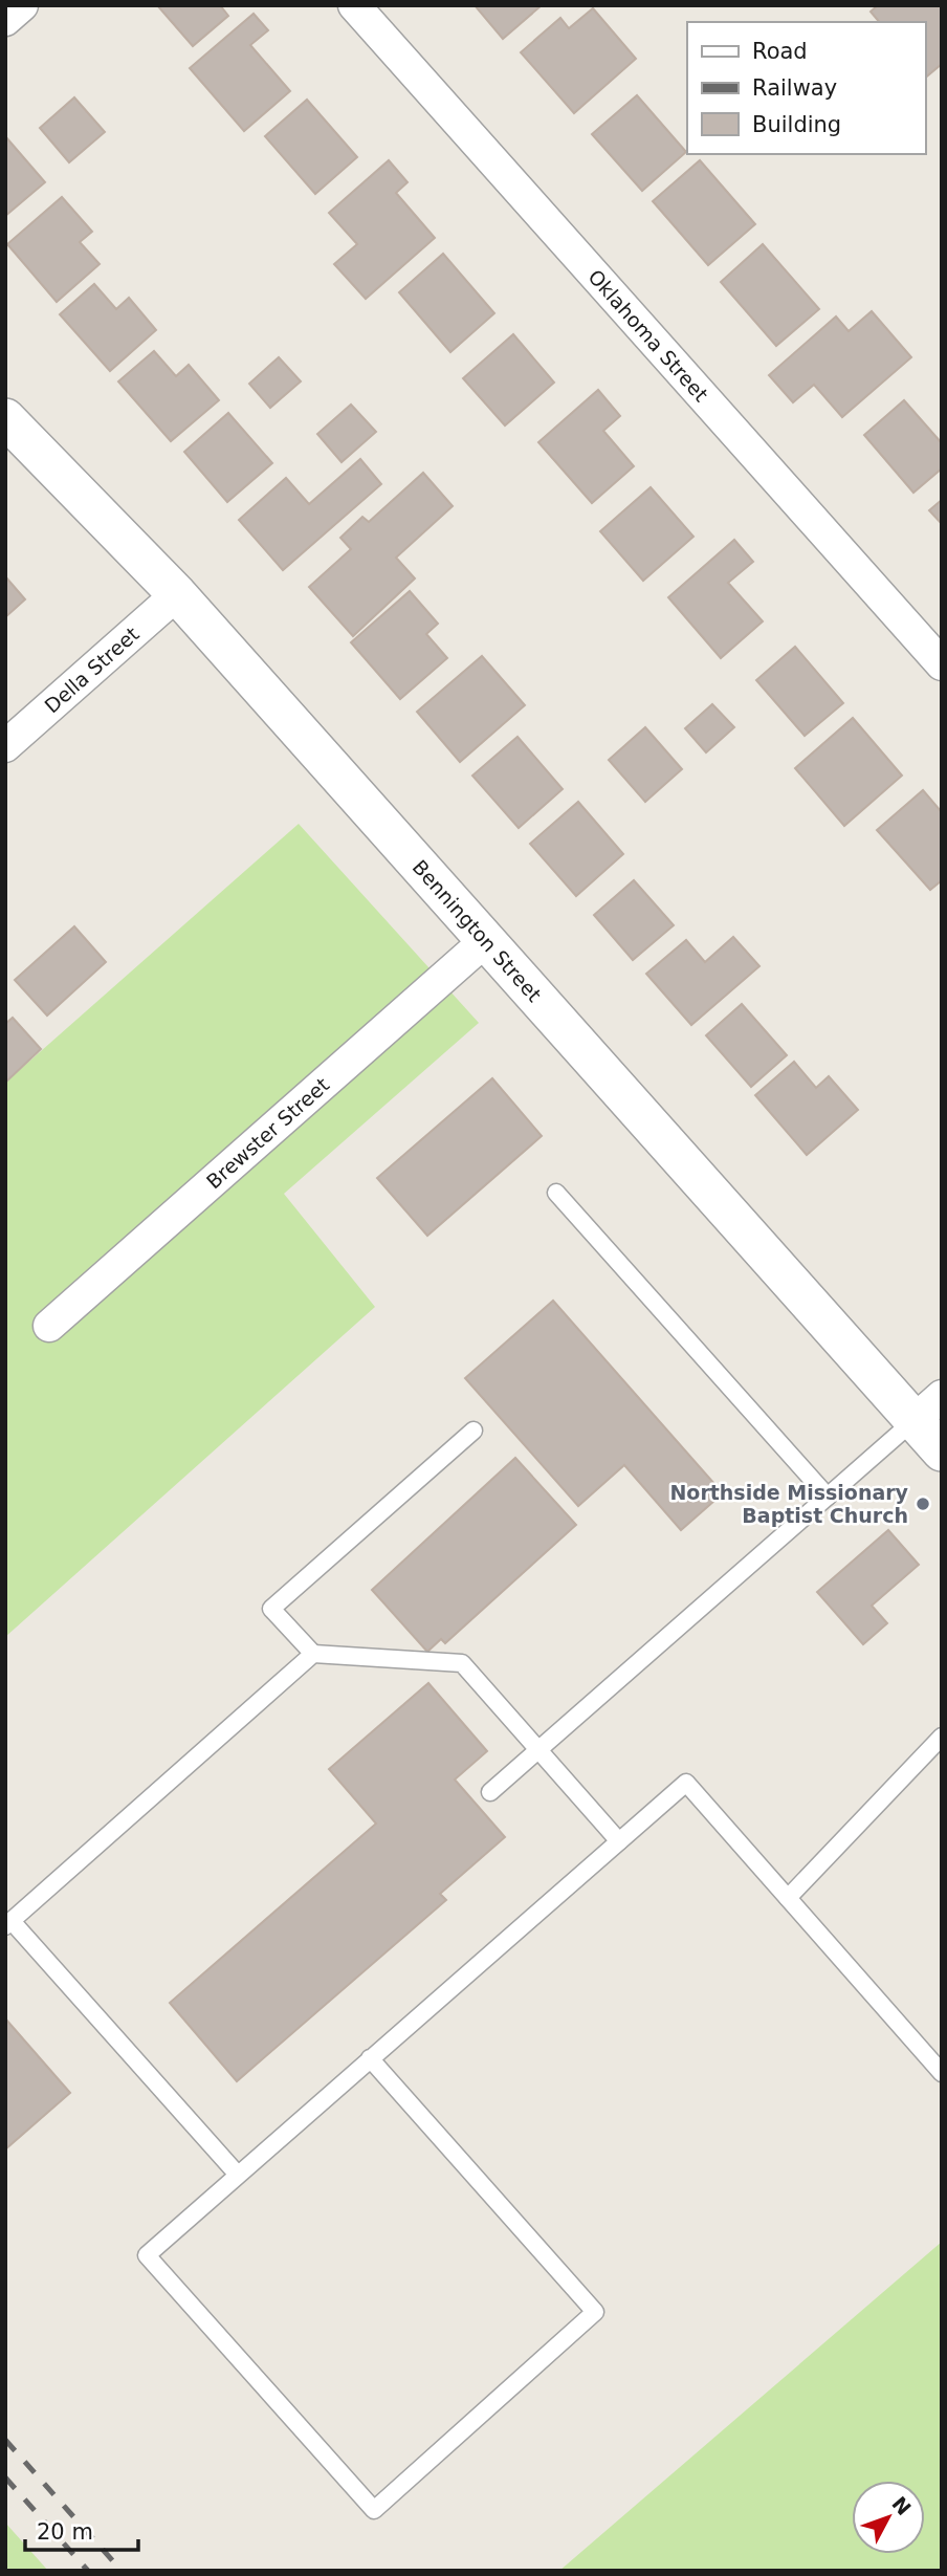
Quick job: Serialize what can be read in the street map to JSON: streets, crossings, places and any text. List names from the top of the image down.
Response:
{
  "streets": {
    "street": [
      "Oklahoma Street",
      "Della Street",
      "Bennington Street",
      "Brewster Street"
    ]
  },
  "crossings": [
    ["Della Street", "Bennington Street"],
    ["Bennington Street", "Brewster Street"]
  ],
  "places": ["Northside Missionary Baptist Church"],
  "legend": ["Road", "Railway", "Building"],
  "scale_bar": "20 m",
  "north": "top right"
}
